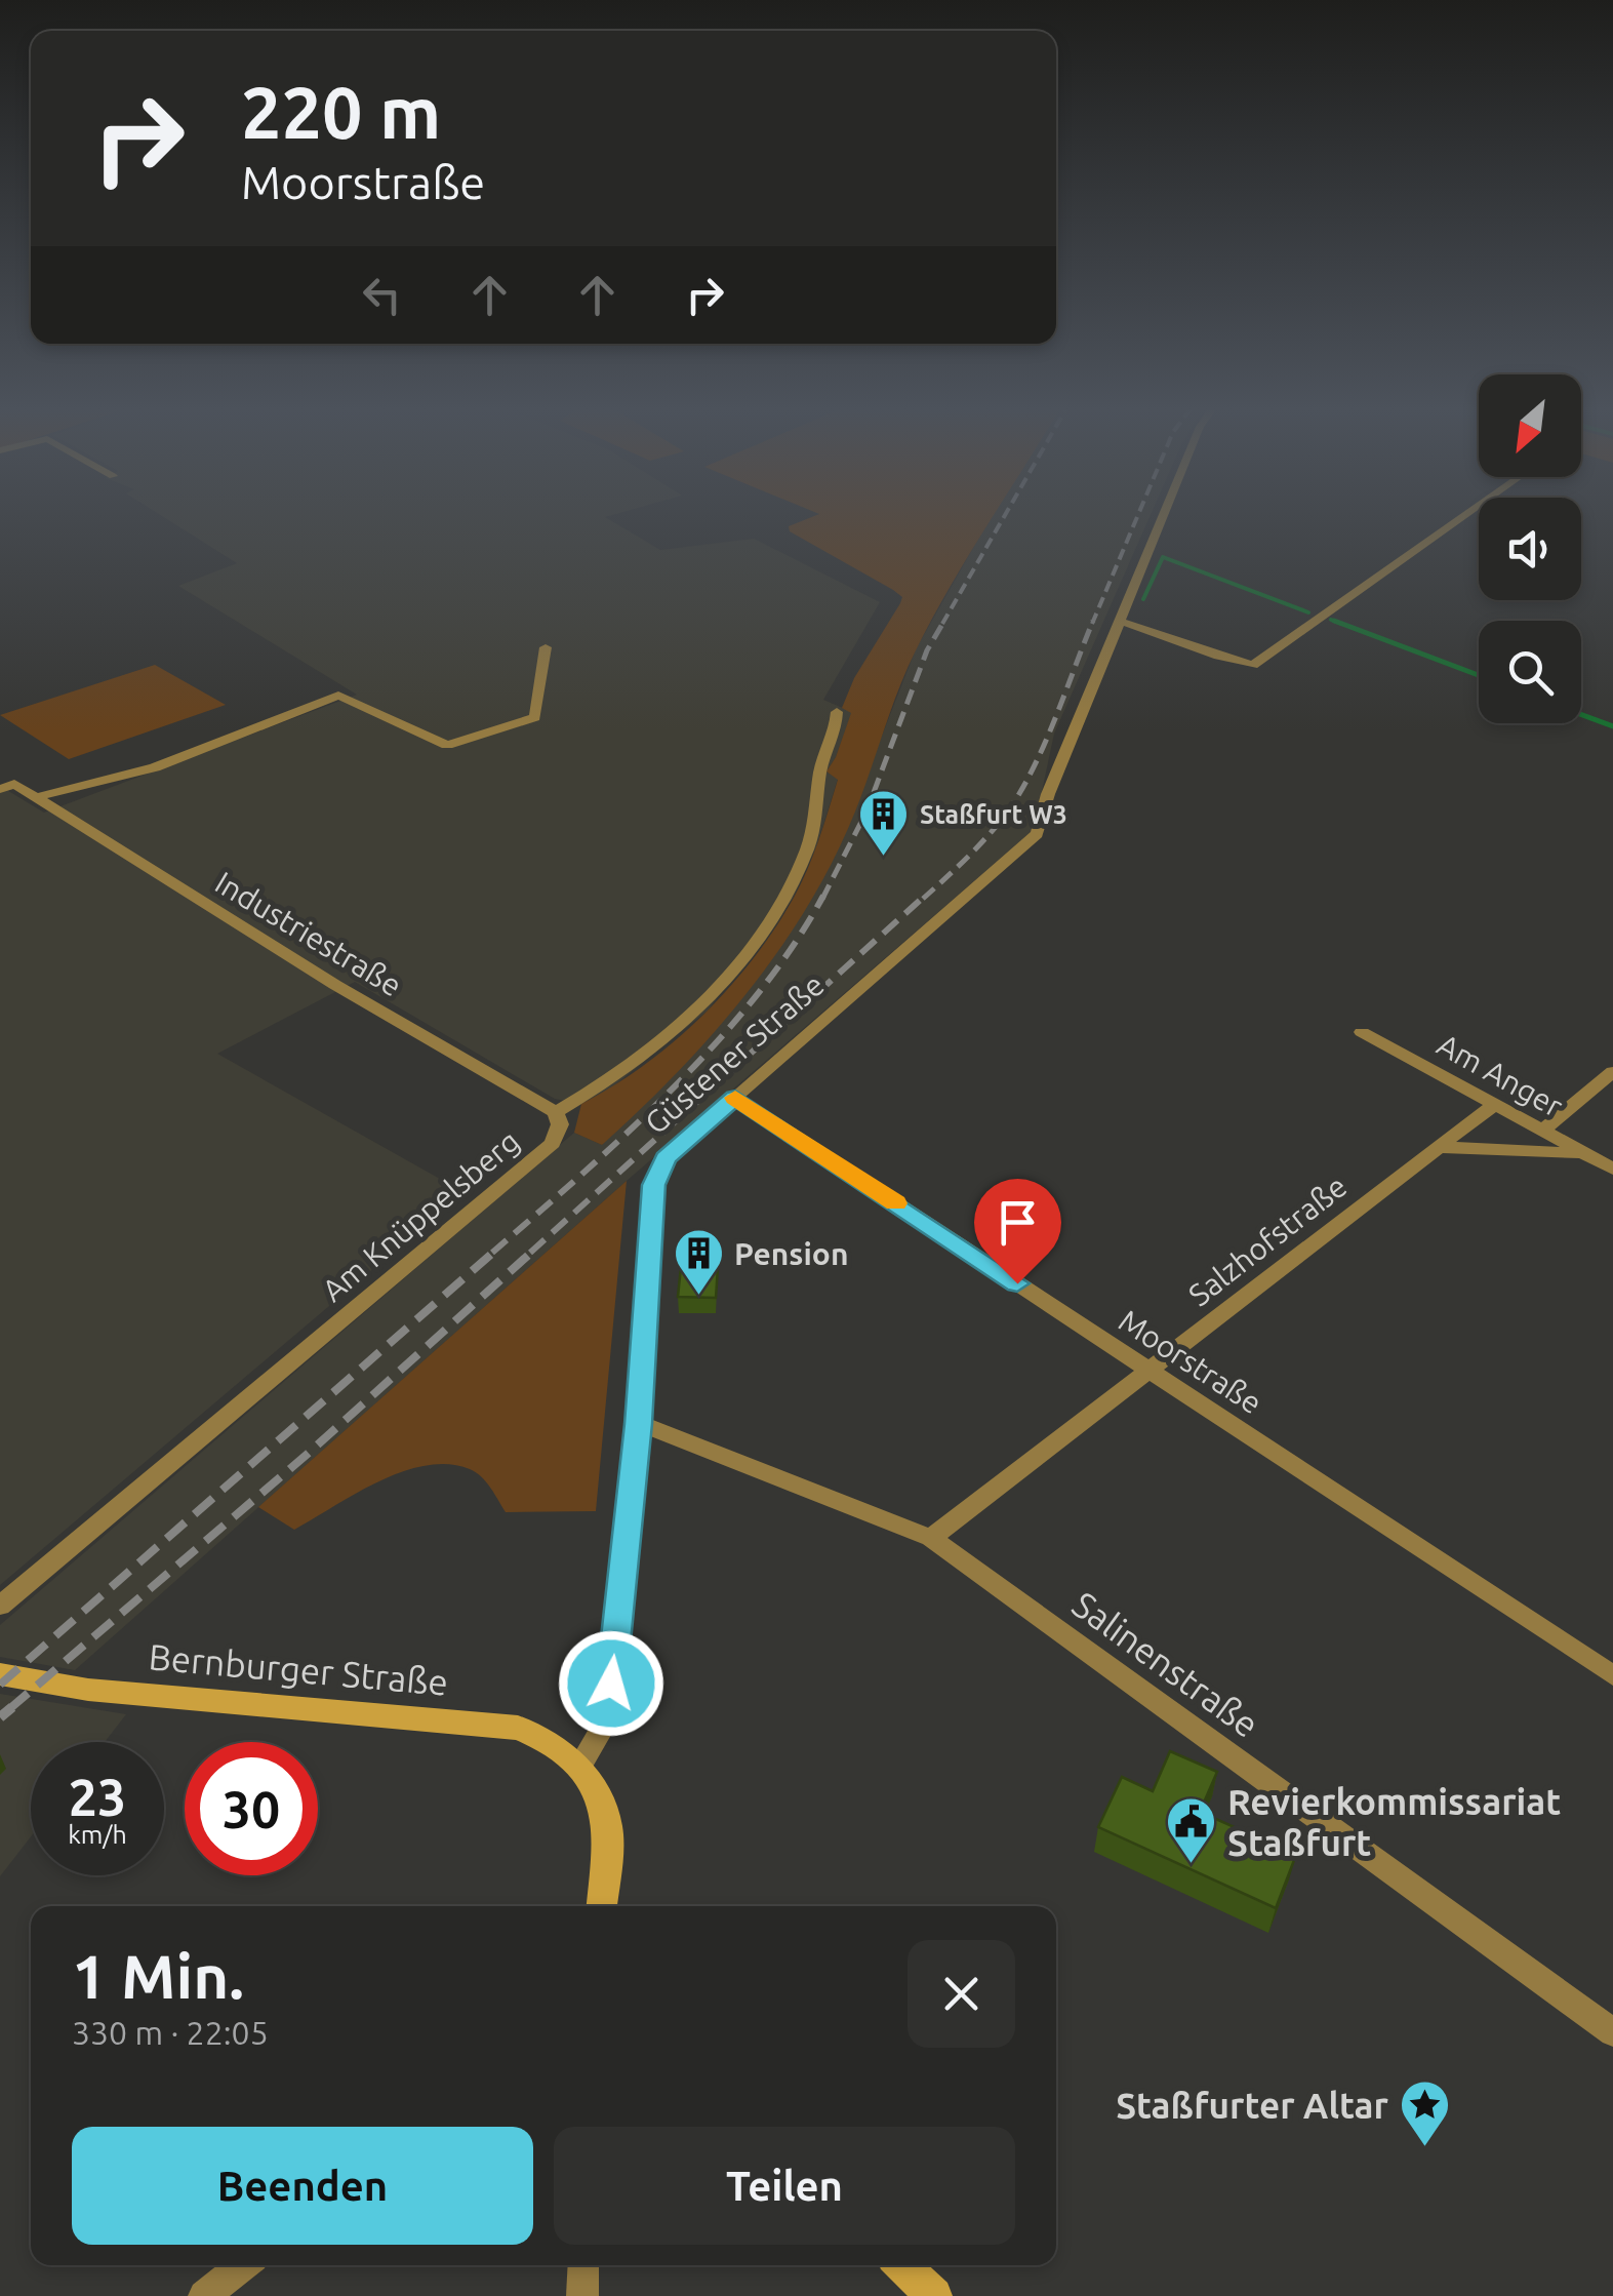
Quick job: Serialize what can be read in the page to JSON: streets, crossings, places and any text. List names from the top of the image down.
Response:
{
  "streets": {
    "main road": ["Bernburger Straße"],
    "street": [
      "Industriestraße",
      "Güstener Straße",
      "Am Anger",
      "Am Knüppelsberg",
      "Salzhofstraße",
      "Moorstraße",
      "Salinenstraße"
    ]
  },
  "crossings": [
    ["Industriestraße", "Am Knüppelsberg"],
    ["Güstener Straße", "Moorstraße"],
    ["Güstener Straße", "Salinenstraße"],
    ["Güstener Straße", "Bernburger Straße"],
    ["Am Anger", "Salzhofstraße"],
    ["Salzhofstraße", "Moorstraße"],
    ["Salzhofstraße", "Salinenstraße"]
  ],
  "places": {
    "building": ["Staßfurt W3", "Pension"],
    "public building": ["Revierkommissariat Staßfurt"],
    "place": ["Staßfurter Altar"]
  },
  "north": "bottom left",
  "page": {
    "turn": ["220 m", "Moorstraße"],
    "speed": "23 km/h",
    "limit": "30",
    "heading": ["1 Min.", "330 m · 22:05"],
    "buttons": ["Beenden", "Teilen"]
  }
}
